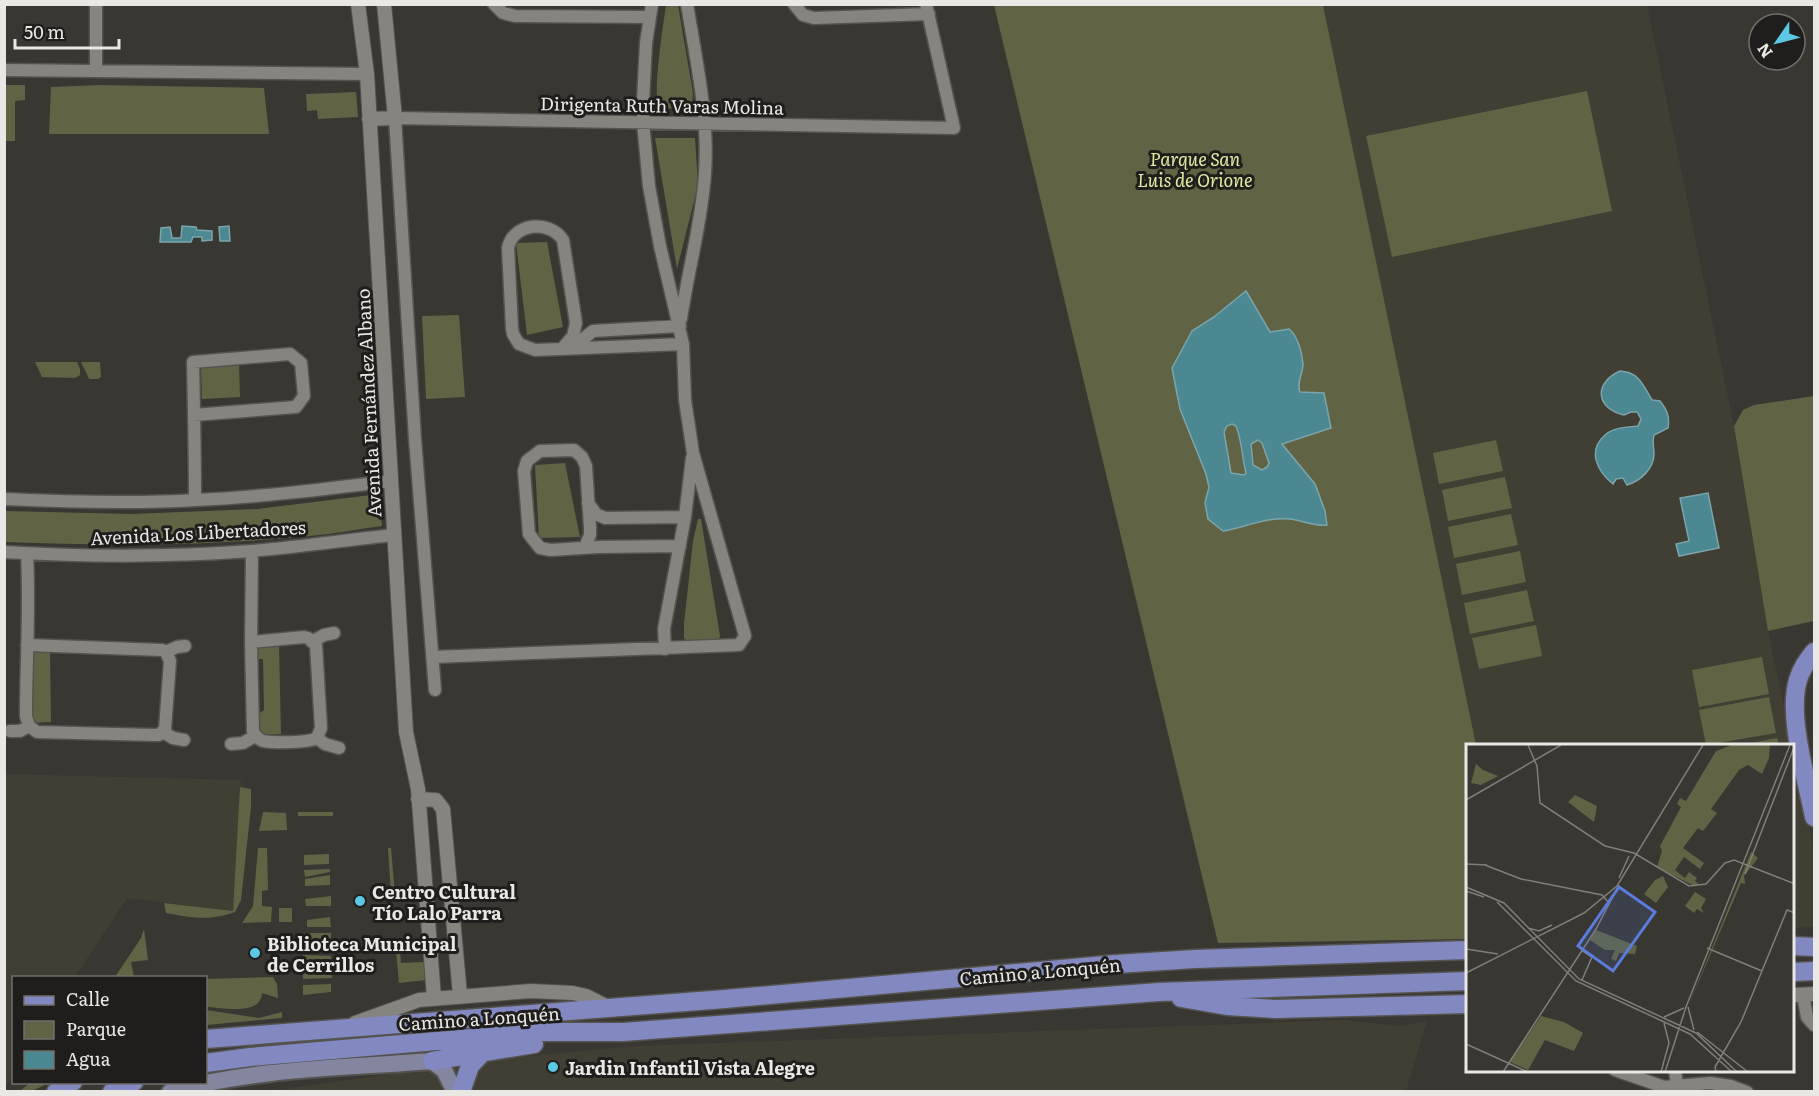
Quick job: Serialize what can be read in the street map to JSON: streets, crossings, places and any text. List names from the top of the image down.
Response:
{
  "streets": {
    "main road": ["Camino a Lonquén"],
    "street": ["Dirigenta Ruth Varas Molina", "Avenida Fernández Albano", "Avenida Los Libertadores"]
  },
  "crossings": [
    ["Dirigenta Ruth Varas Molina", "Avenida Fernández Albano"],
    ["Avenida Fernández Albano", "Avenida Los Libertadores"],
    ["Avenida Fernández Albano", "Camino a Lonquén"]
  ],
  "parks": ["Parque San Luis de Orione"],
  "places": ["Centro Cultural Tío Lalo Parra", "Biblioteca Municipal de Cerrillos", "Jardin Infantil Vista Alegre"],
  "legend": ["Calle", "Parque", "Agua"],
  "scale_bar": "50 m",
  "north": "bottom left"
}
